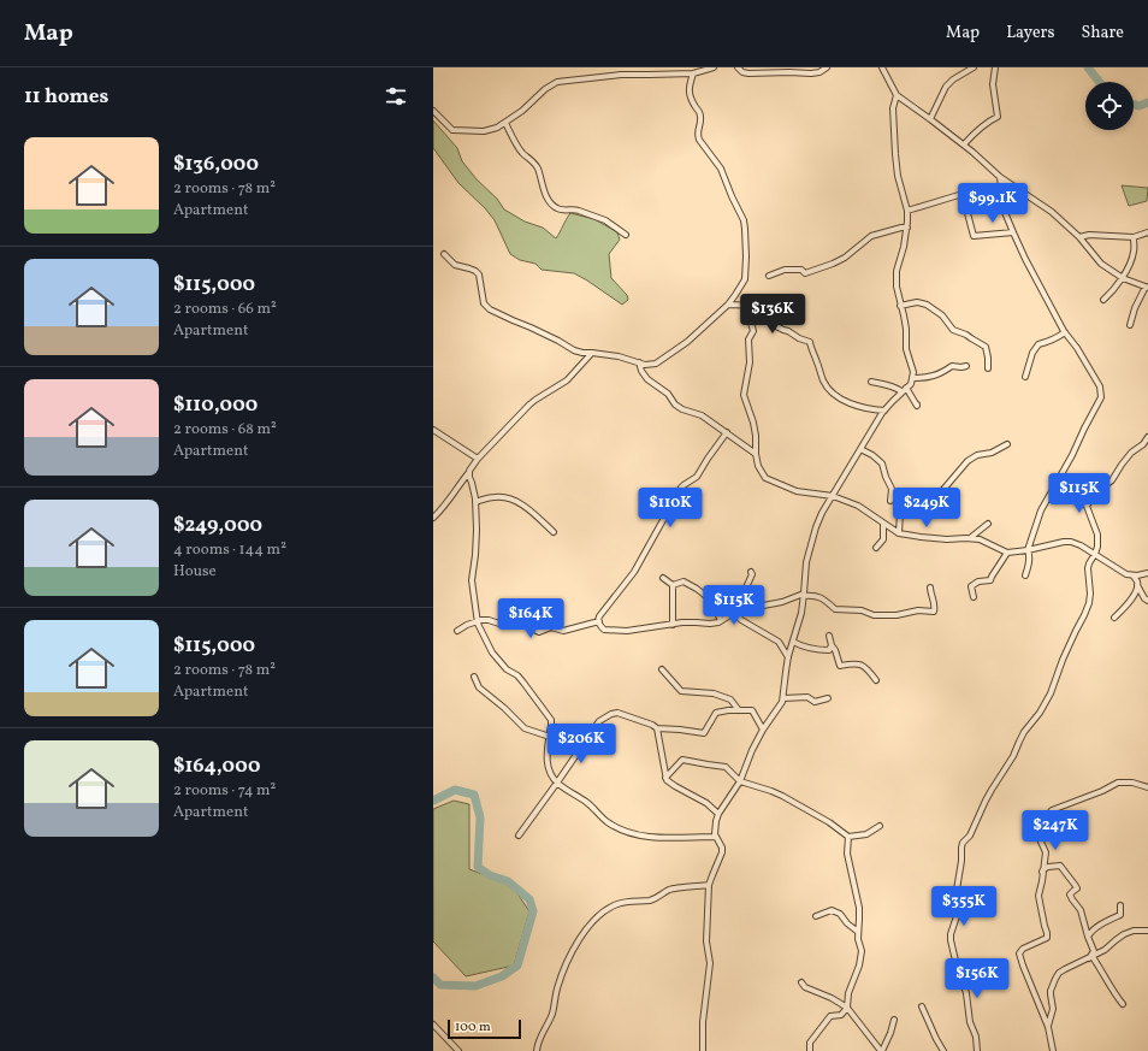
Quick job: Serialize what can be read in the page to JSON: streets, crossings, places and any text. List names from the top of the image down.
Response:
{
  "scale_bar": "100 m",
  "page": {
    "header": "Map",
    "nav": ["Map", "Layers", "Share"],
    "heading": "11 homes",
    "list": [
      {
        "name": "$136,000",
        "note": "2 rooms · 78 m² · Apartment"
      },
      {
        "name": "$115,000",
        "note": "2 rooms · 66 m² · Apartment"
      },
      {
        "name": "$110,000",
        "note": "2 rooms · 68 m² · Apartment"
      },
      {
        "name": "$249,000",
        "note": "4 rooms · 144 m² · House"
      },
      {
        "name": "$115,000",
        "note": "2 rooms · 78 m² · Apartment"
      },
      {
        "name": "$164,000",
        "note": "2 rooms · 74 m² · Apartment"
      }
    ],
    "price": [
      "$99.1K",
      "$136K",
      "$115K",
      "$110K",
      "$249K",
      "$115K",
      "$164K",
      "$206K",
      "$247K",
      "$355K",
      "$156K"
    ],
    "scale": "100 m"
  }
}
